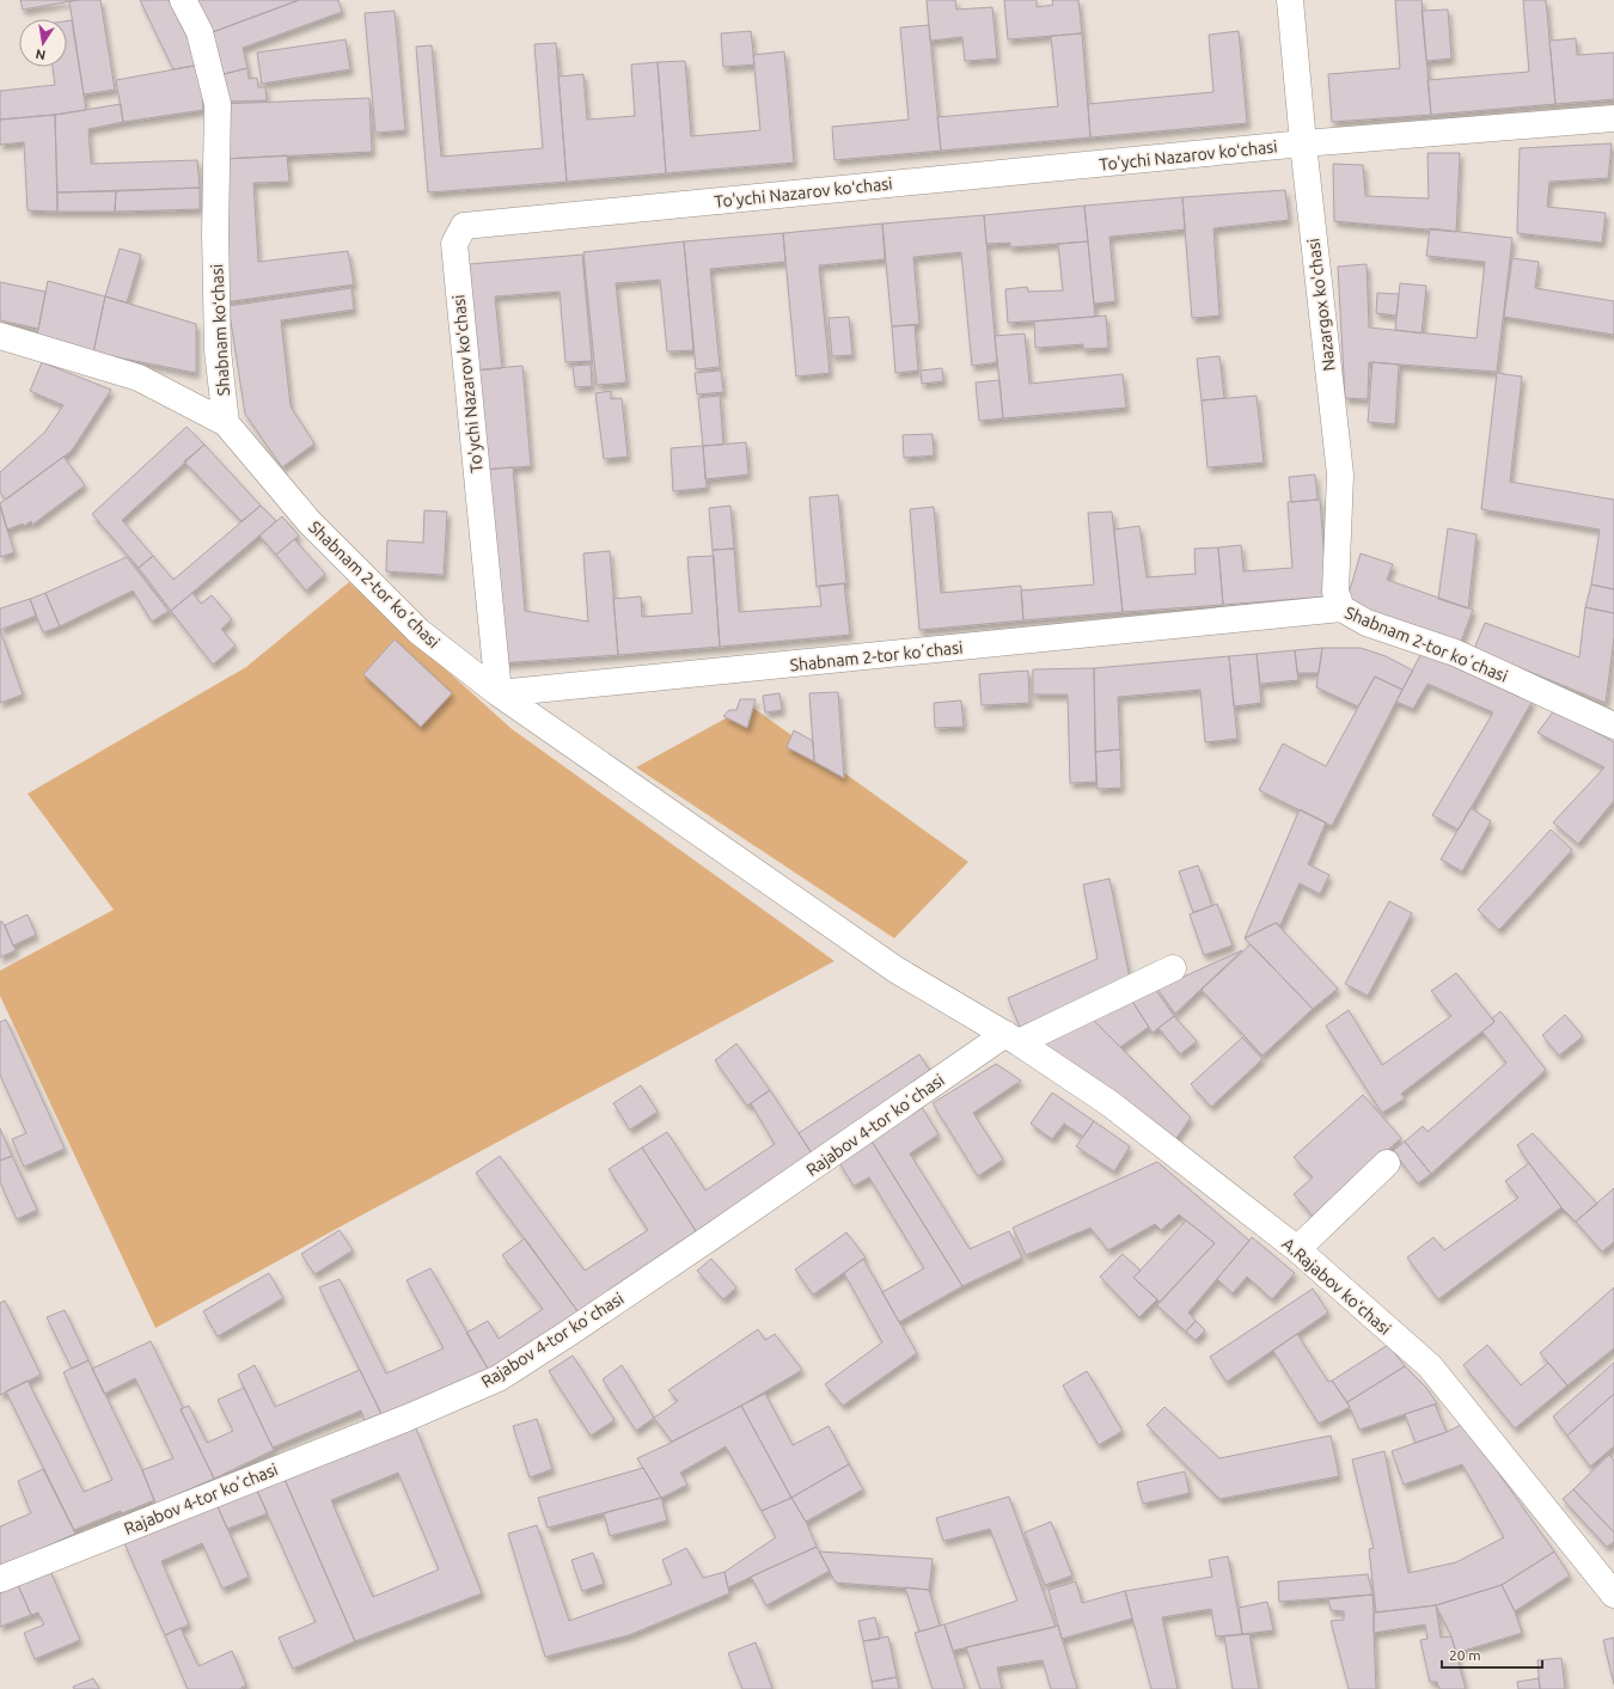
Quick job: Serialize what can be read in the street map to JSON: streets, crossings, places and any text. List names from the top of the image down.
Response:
{
  "streets": {
    "street": [
      "To'ychi Nazarov koʻchasi",
      "Nazargox ko'chasi",
      "Shabnam koʻchasi",
      "Shabnam 2-tor koʼchasi",
      "Rajabov 4-tor koʼchasi",
      "A.Rajabov koʻchasi"
    ]
  },
  "crossings": [
    ["To'ychi Nazarov koʻchasi", "Nazargox ko'chasi"],
    ["To'ychi Nazarov koʻchasi", "Shabnam 2-tor koʼchasi"],
    ["To'ychi Nazarov koʻchasi", "A.Rajabov koʻchasi"],
    ["Nazargox ko'chasi", "Shabnam 2-tor koʼchasi"],
    ["Shabnam koʻchasi", "Shabnam 2-tor koʼchasi"],
    ["Shabnam 2-tor koʼchasi", "A.Rajabov koʻchasi"],
    ["Rajabov 4-tor koʼchasi", "A.Rajabov koʻchasi"]
  ],
  "scale_bar": "20 m",
  "north": "bottom"
}
